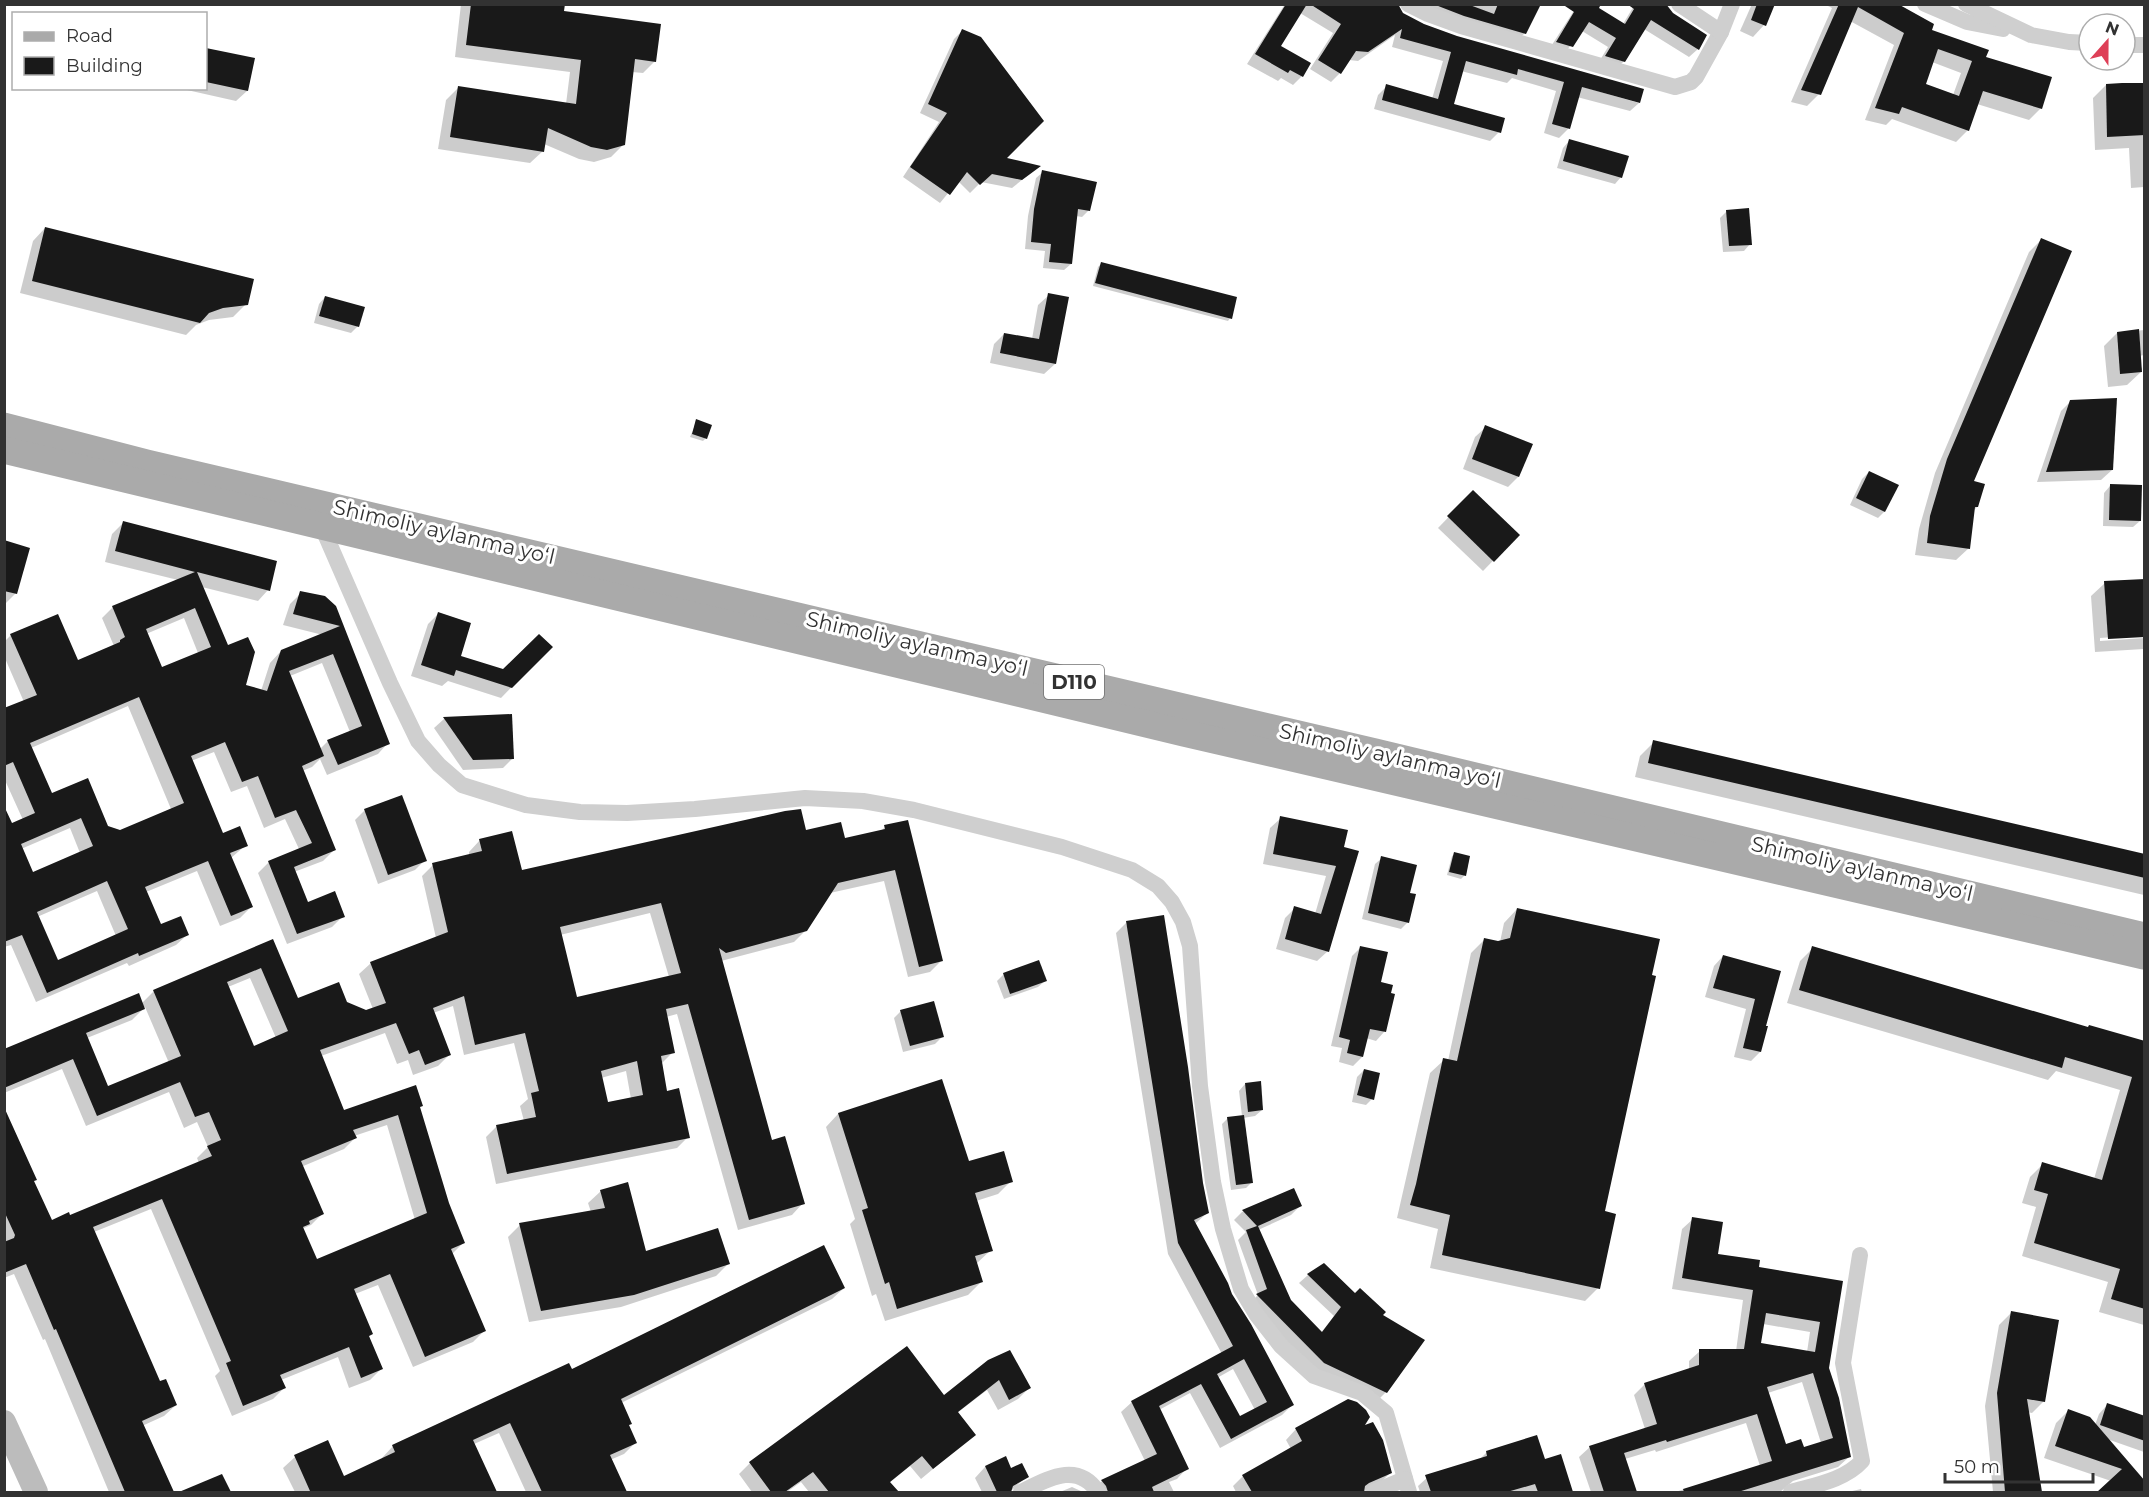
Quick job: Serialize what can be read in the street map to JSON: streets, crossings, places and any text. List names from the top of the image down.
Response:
{
  "streets": {
    "main road": ["Shimoliy aylanma yoʻl", "D110"]
  },
  "legend": ["Road", "Building"],
  "scale_bar": "50 m",
  "north": "top"
}
